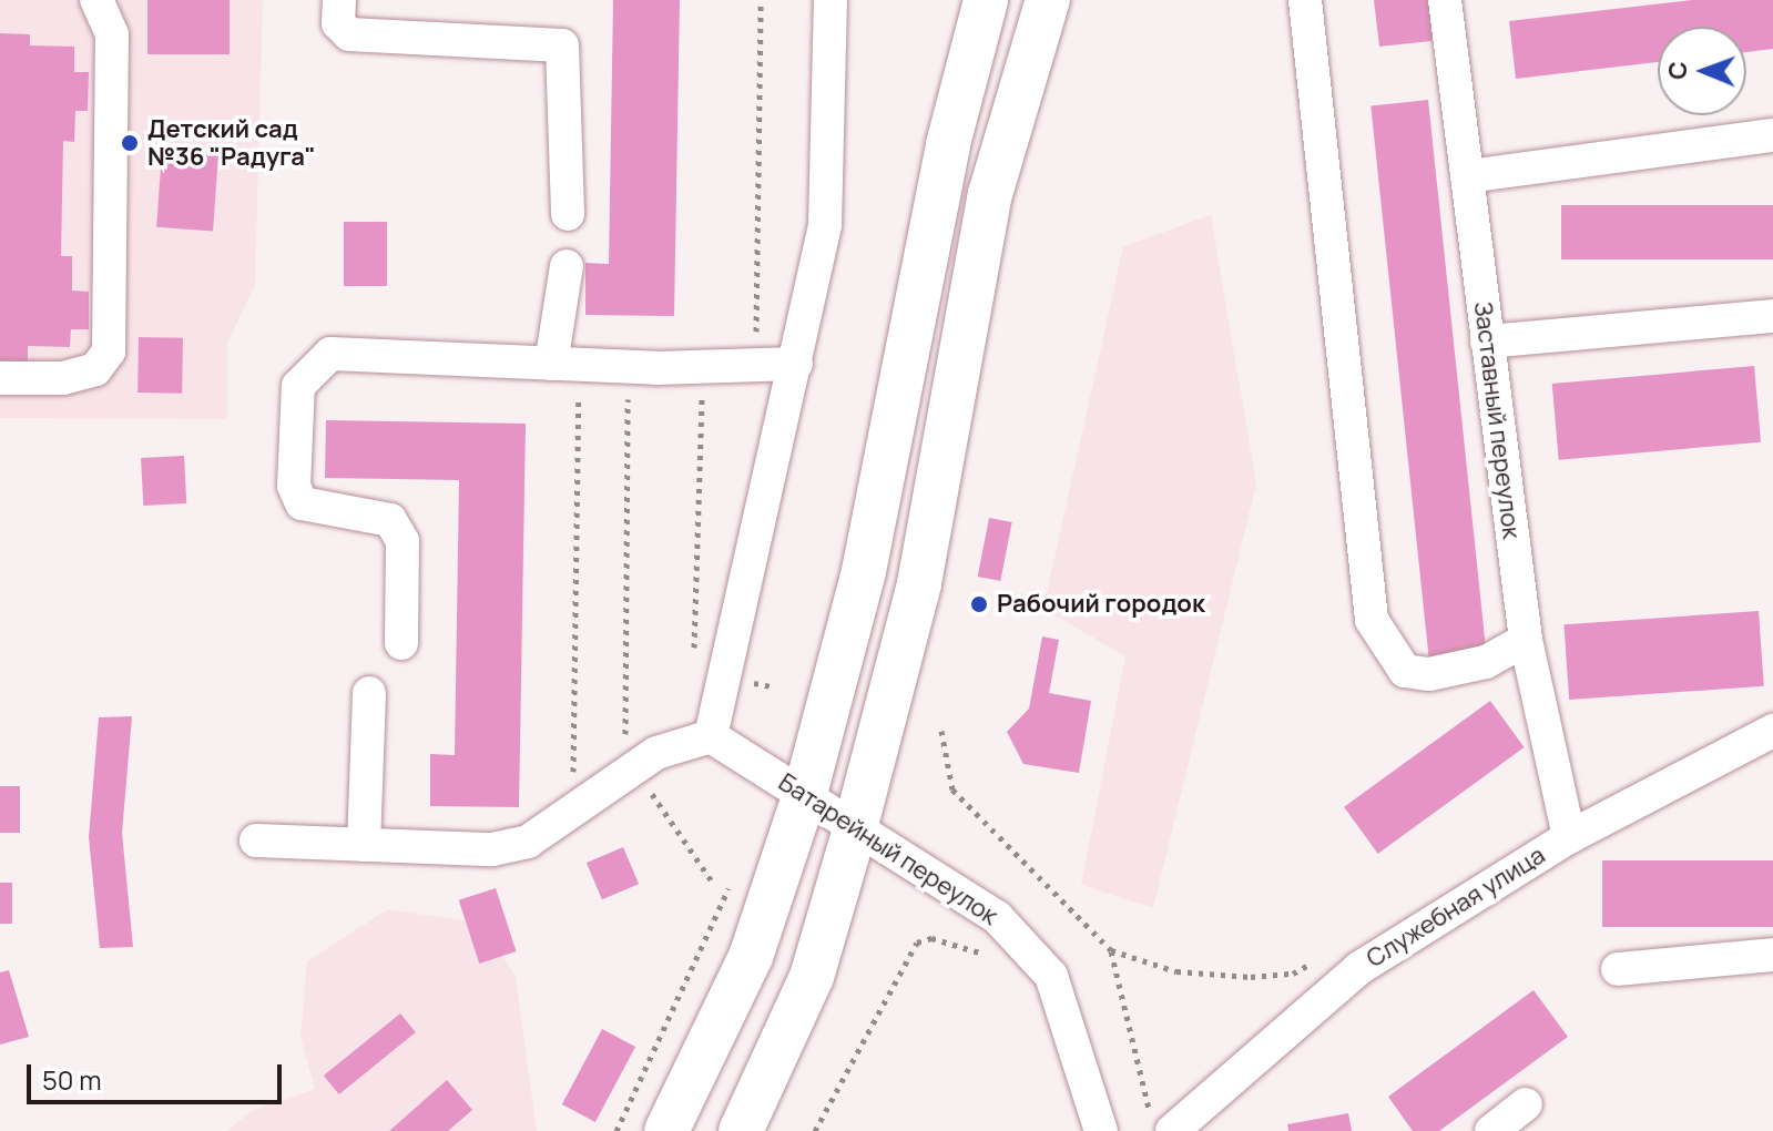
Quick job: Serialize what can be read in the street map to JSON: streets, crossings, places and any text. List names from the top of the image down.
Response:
{
  "streets": {
    "street": ["Заставный переулок", "Батарейный переулок", "Служебная улица"]
  },
  "crossings": [
    ["Заставный переулок", "Служебная улица"]
  ],
  "places": ["Детский сад №36 \"Радуга\"", "Рабочий городок"],
  "scale_bar": "50 m",
  "north": "left"
}
